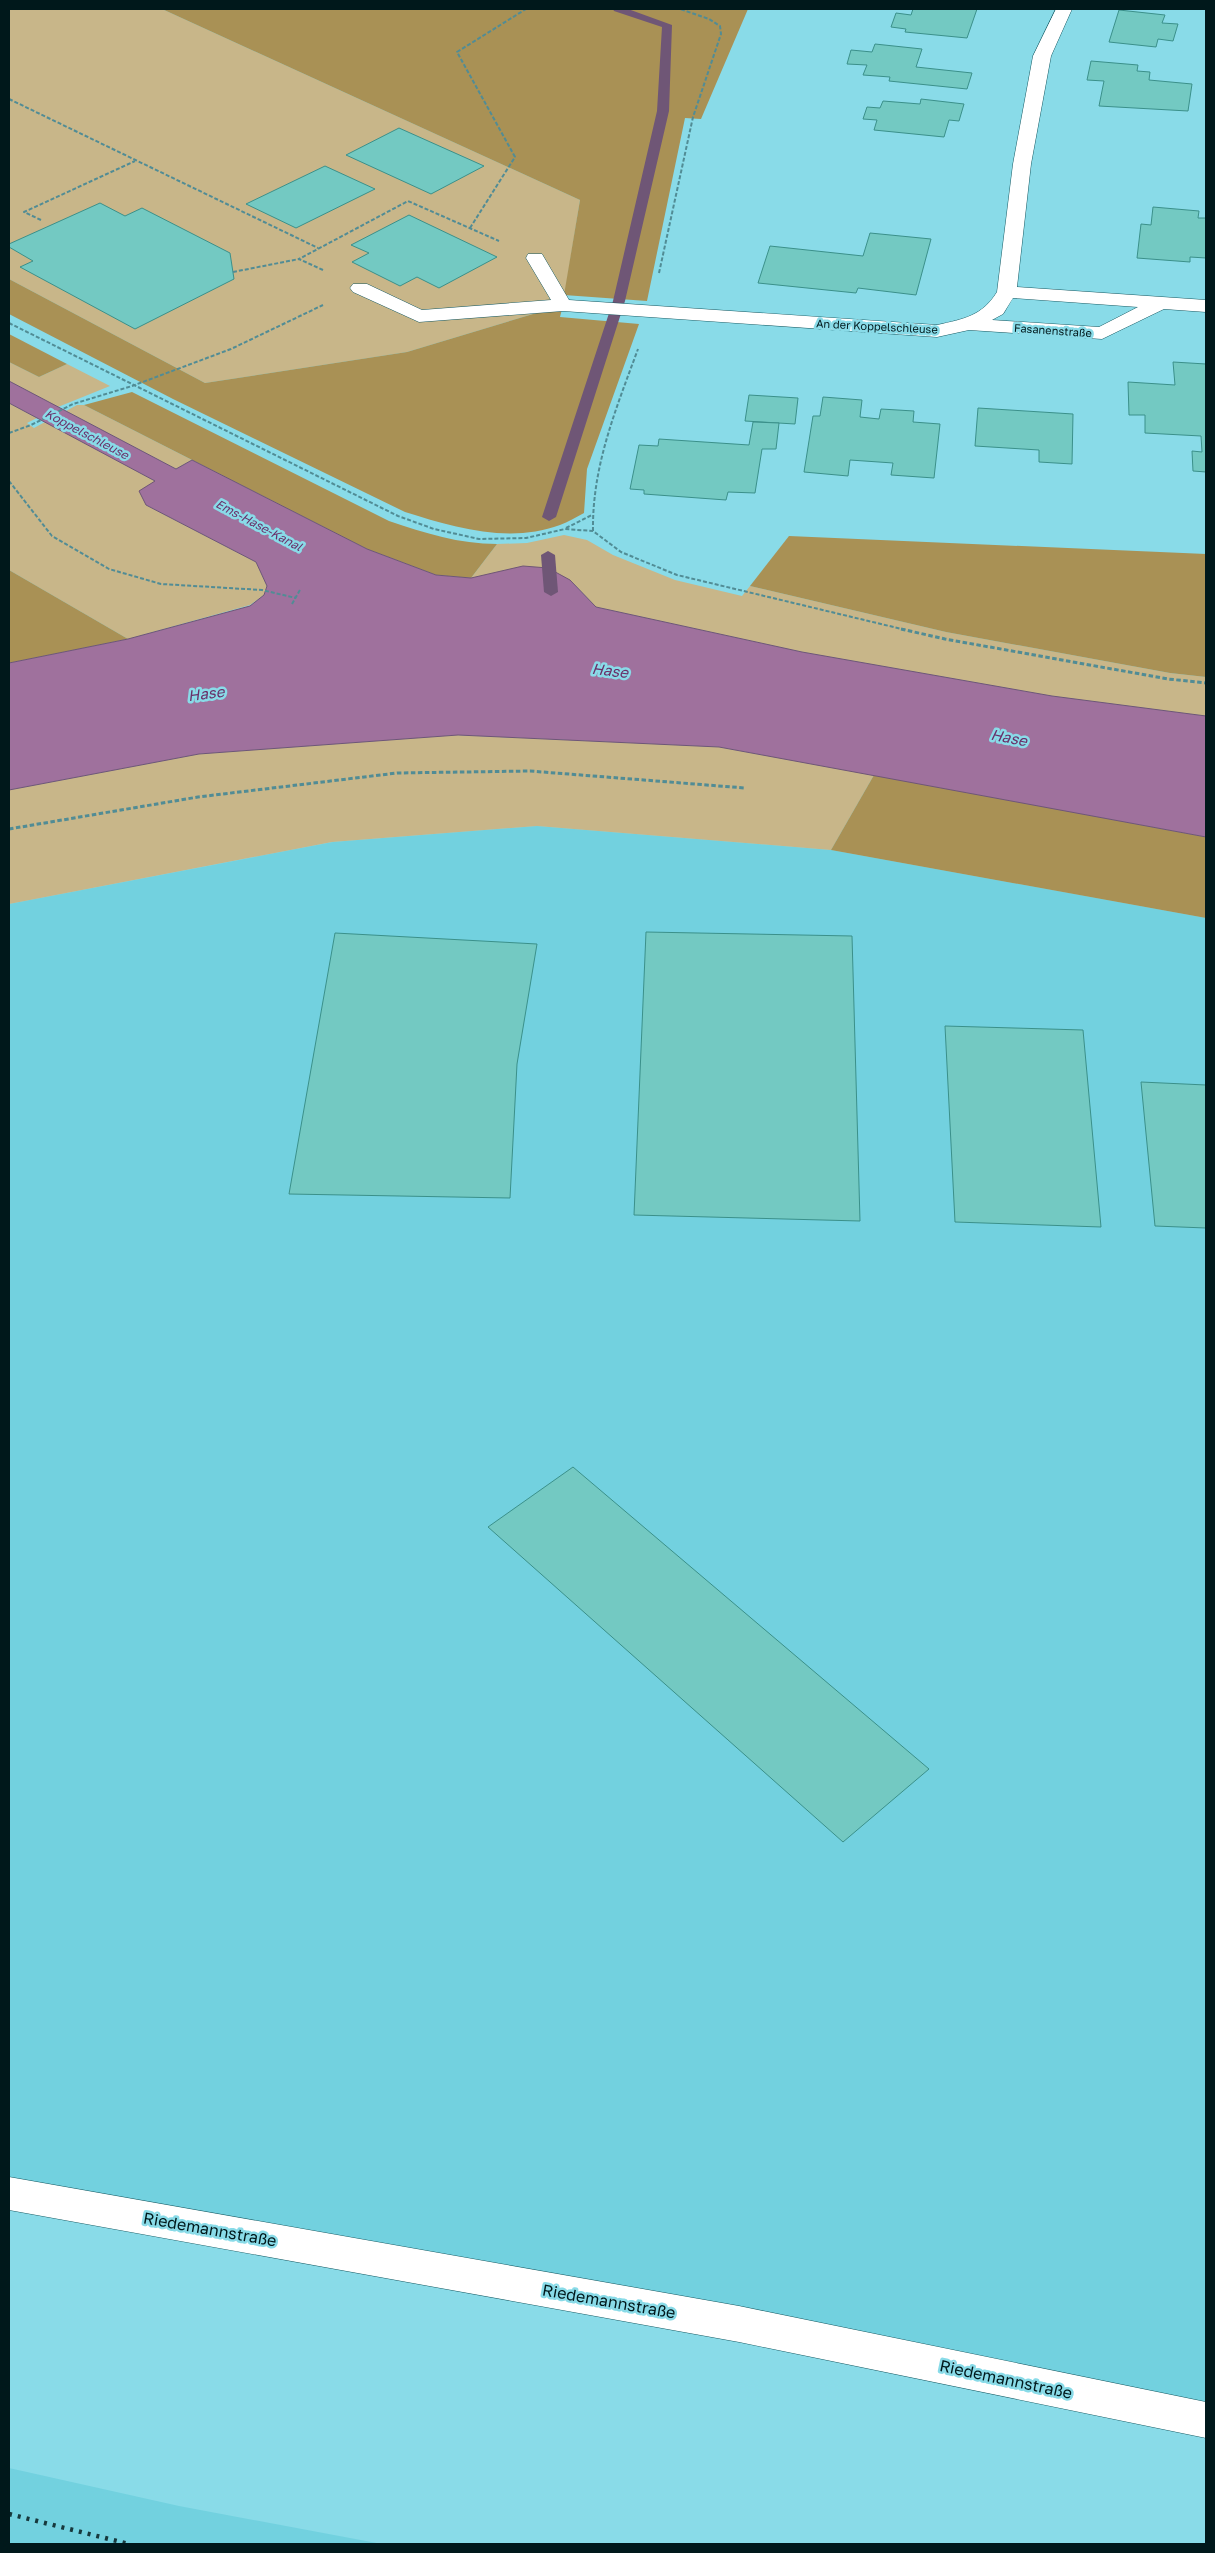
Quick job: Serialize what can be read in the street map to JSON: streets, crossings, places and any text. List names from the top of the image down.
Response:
{
  "streets": {
    "street": ["An der Koppelschleuse", "Fasanenstraße", "Riedemannstraße"]
  },
  "crossings": [
    ["An der Koppelschleuse", "Fasanenstraße"]
  ],
  "water": ["Koppelschleuse", "Ems-Hase-Kanal", "Hase"]
}
